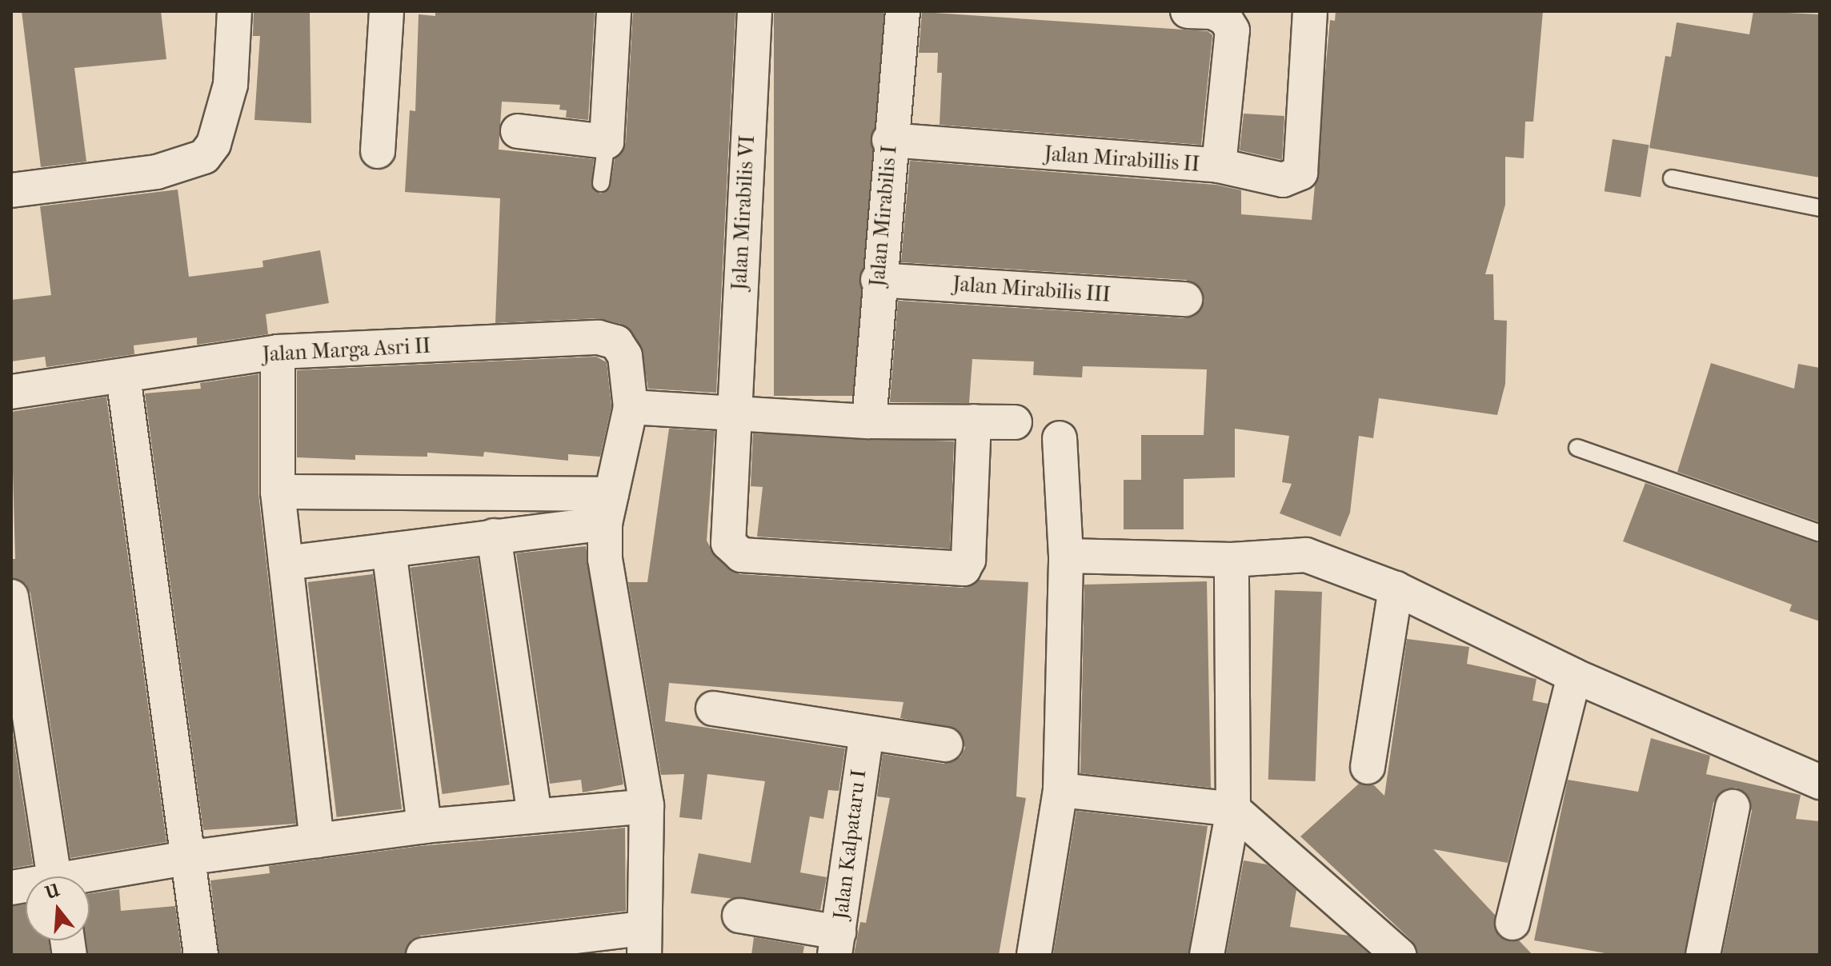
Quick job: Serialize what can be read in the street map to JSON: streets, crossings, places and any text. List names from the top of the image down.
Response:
{
  "streets": {
    "street": [
      "Jalan Mirabillis II",
      "Jalan Mirabilis VI",
      "Jalan Mirabilis I",
      "Jalan Mirabilis III",
      "Jalan Marga Asri II",
      "Jalan Kalpataru I"
    ]
  },
  "crossings": [
    ["Jalan Mirabillis II", "Jalan Mirabilis I"],
    ["Jalan Mirabilis I", "Jalan Mirabilis III"]
  ],
  "north": "top"
}
